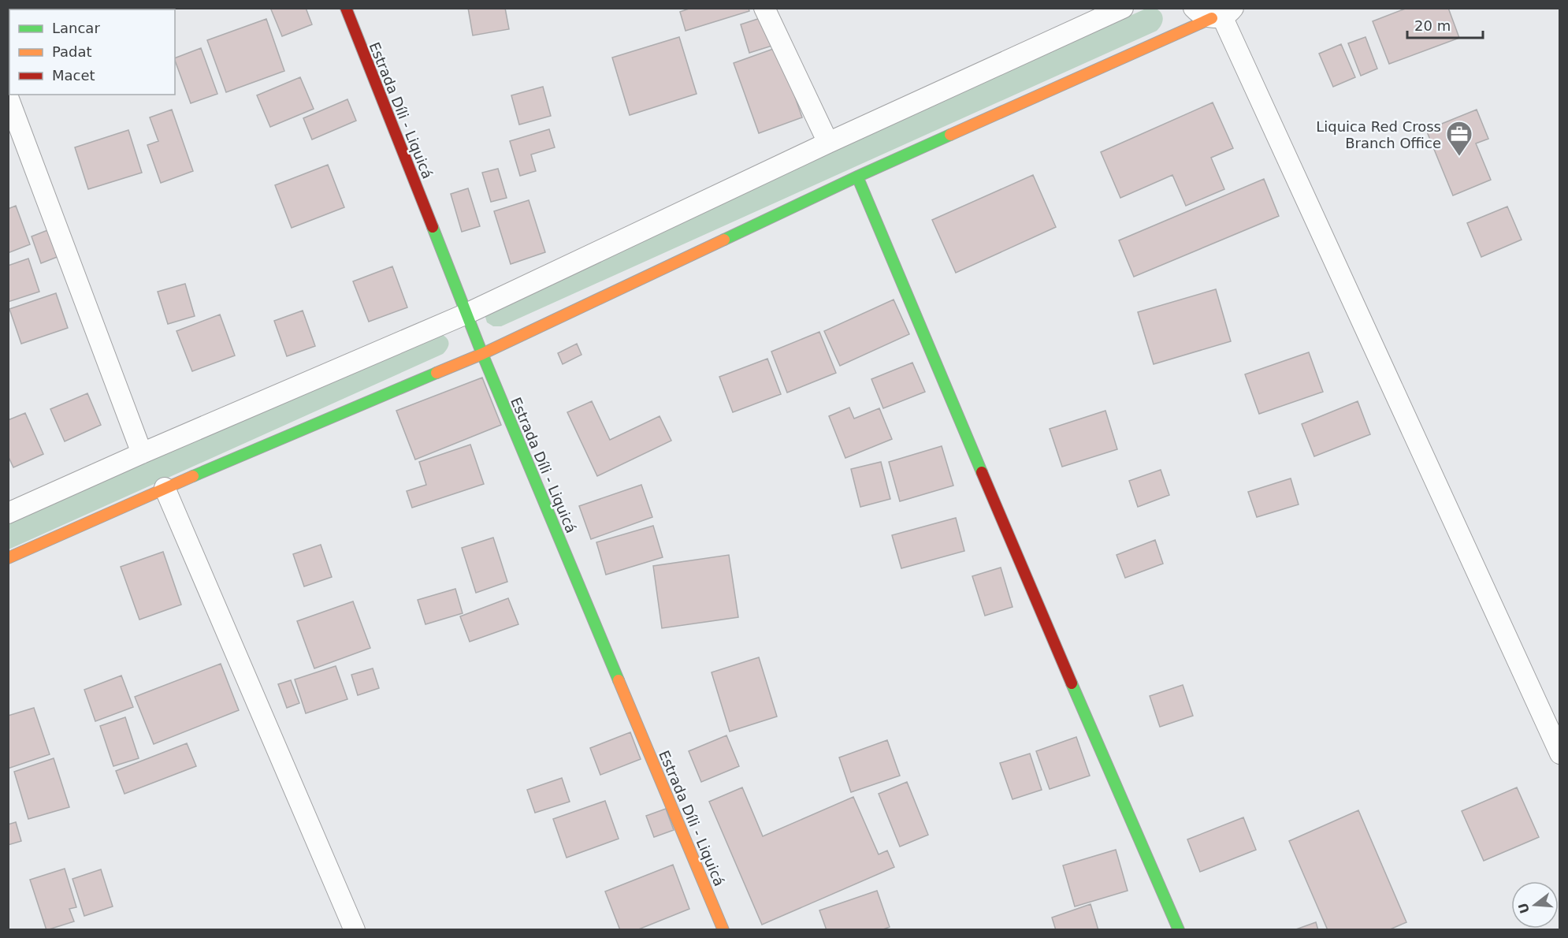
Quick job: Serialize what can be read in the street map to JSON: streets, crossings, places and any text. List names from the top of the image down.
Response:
{
  "streets": {
    "street": ["Estrada Díli - Liquicá"]
  },
  "places": {
    "office": ["Liquica Red Cross Branch Office"]
  },
  "legend": ["Lancar", "Padat", "Macet"],
  "scale_bar": "20 m",
  "north": "left"
}
